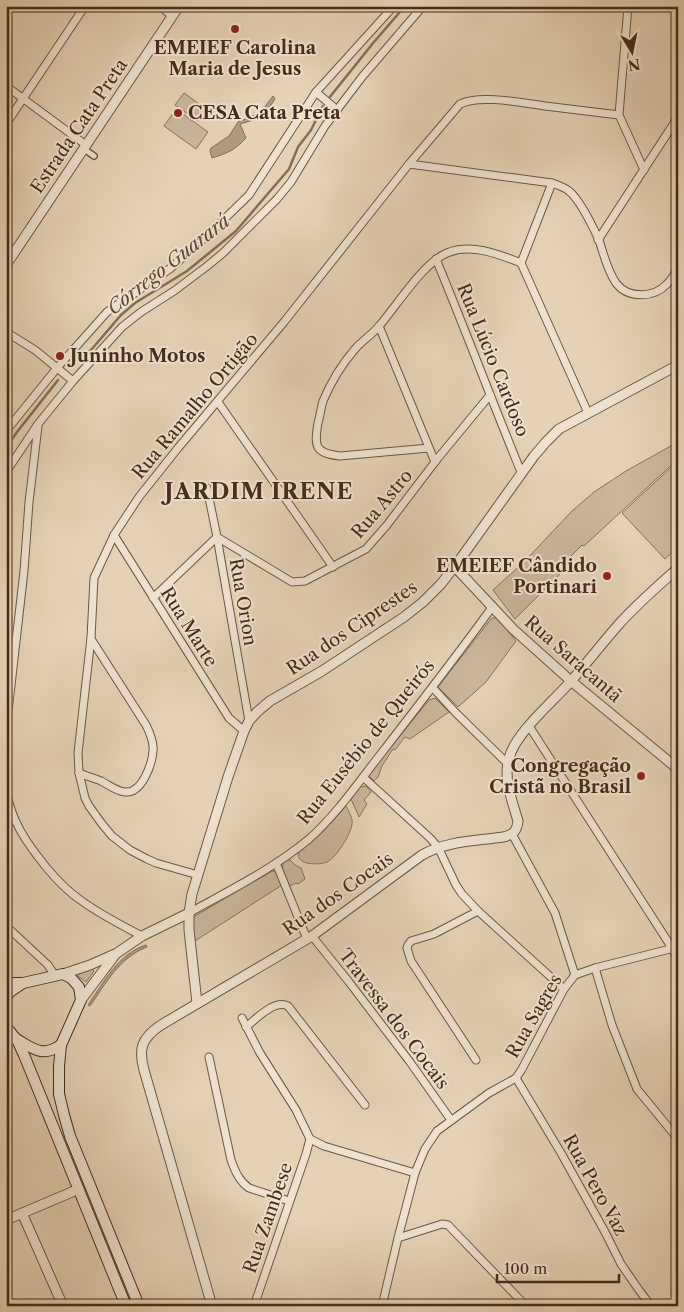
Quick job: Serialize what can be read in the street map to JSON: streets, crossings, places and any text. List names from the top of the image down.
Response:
{
  "streets": {
    "main road": ["Rua Eusébio de Queirós"],
    "street": [
      "Estrada Cata Preta",
      "Rua Lúcio Cardoso",
      "Rua Ramalho Ortigão",
      "Rua Astro",
      "Rua Orion",
      "Rua Marte",
      "Rua dos Ciprestes",
      "Rua Saracantã",
      "Rua dos Cocais",
      "Rua Sagres",
      "Travessa dos Cocais",
      "Rua Pero Vaz",
      "Rua Zambese"
    ]
  },
  "crossings": [
    ["Rua Lúcio Cardoso", "Rua Astro"],
    ["Rua Lúcio Cardoso", "Rua dos Ciprestes"],
    ["Rua Ramalho Ortigão", "Rua Marte"],
    ["Rua Ramalho Ortigão", "Rua dos Ciprestes"],
    ["Rua Astro", "Rua Orion"],
    ["Rua Orion", "Rua dos Ciprestes"],
    ["Rua Marte", "Rua dos Ciprestes"],
    ["Rua dos Ciprestes", "Rua Saracantã"],
    ["Rua dos Ciprestes", "Rua Eusébio de Queirós"],
    ["Rua dos Ciprestes", "Rua dos Cocais"],
    ["Rua Saracantã", "Rua Eusébio de Queirós"],
    ["Rua Eusébio de Queirós", "Travessa dos Cocais"],
    ["Rua dos Cocais", "Travessa dos Cocais"],
    ["Rua Sagres", "Travessa dos Cocais"],
    ["Rua Sagres", "Rua Pero Vaz"]
  ],
  "districts": ["JARDIM IRENE"],
  "water": ["Córrego Guarará"],
  "places": [
    "EMEIEF Carolina Maria de Jesus",
    "CESA Cata Preta",
    "Juninho Motos",
    "EMEIEF Cândido Portinari",
    "Congregação Cristã no Brasil"
  ],
  "scale_bar": "100 m",
  "north": "bottom"
}
